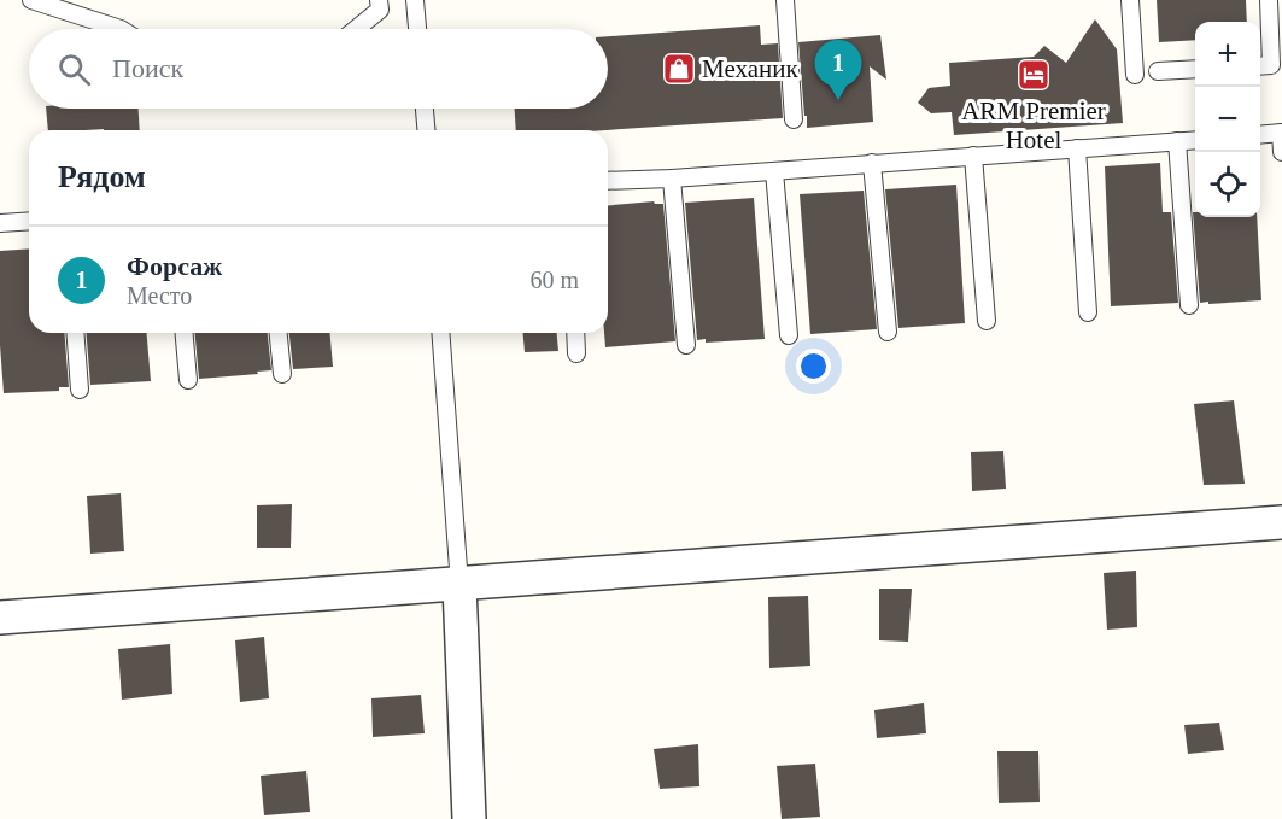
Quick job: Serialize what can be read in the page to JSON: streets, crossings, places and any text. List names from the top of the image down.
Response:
{
  "places": {
    "shop": ["Механик"],
    "hotel": ["ARM Premier Hotel"]
  },
  "page": {
    "map_buttons": ["+", "−"],
    "search": "Поиск",
    "pins": "1",
    "heading": "Рядом",
    "list": [
      {
        "mark": "1",
        "name": "Форсаж",
        "note": "Место",
        "value": "60 m"
      }
    ]
  }
}
